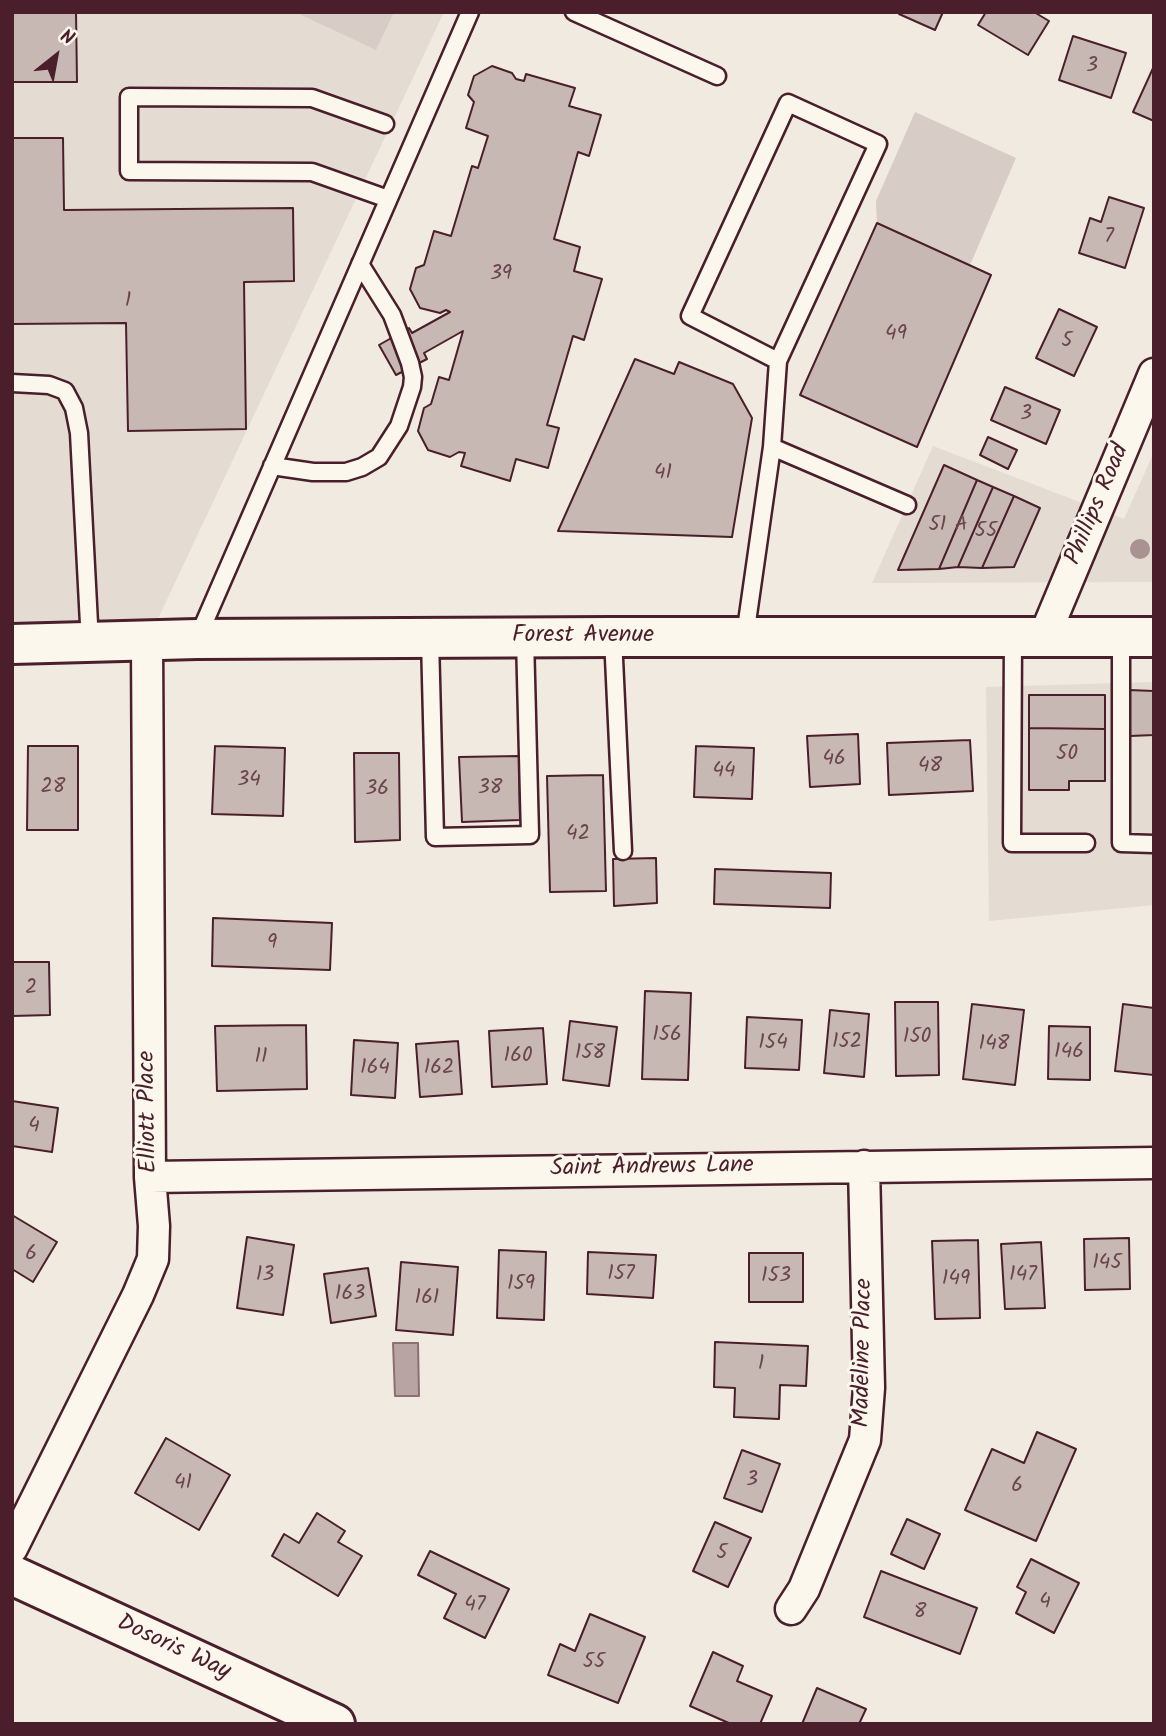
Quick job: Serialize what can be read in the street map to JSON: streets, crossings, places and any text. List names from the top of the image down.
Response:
{
  "streets": {
    "main road": ["Forest Avenue", "Dosoris Way"],
    "street": [
      "Phillips Road",
      "Elliott Place",
      "Saint Andrews Lane",
      "Madeline Place"
    ]
  },
  "crossings": [
    ["Phillips Road", "Forest Avenue"],
    ["Forest Avenue", "Elliott Place"],
    ["Elliott Place", "Saint Andrews Lane"],
    ["Saint Andrews Lane", "Madeline Place"]
  ],
  "house_numbers": [
    "3",
    "7",
    "39",
    "1",
    "49",
    "5",
    "3",
    "41",
    "51 A",
    "55",
    "50",
    "46",
    "48",
    "44",
    "34",
    "28",
    "38",
    "36",
    "42",
    "9",
    "2",
    "156",
    "150",
    "152",
    "154",
    "148",
    "146",
    "158",
    "160",
    "11",
    "164",
    "162",
    "4",
    "6",
    "145",
    "157",
    "13",
    "147",
    "153",
    "149",
    "159",
    "163",
    "161",
    "1",
    "3",
    "41",
    "6",
    "5",
    "4",
    "47",
    "8",
    "55"
  ],
  "north": "top right"
}
